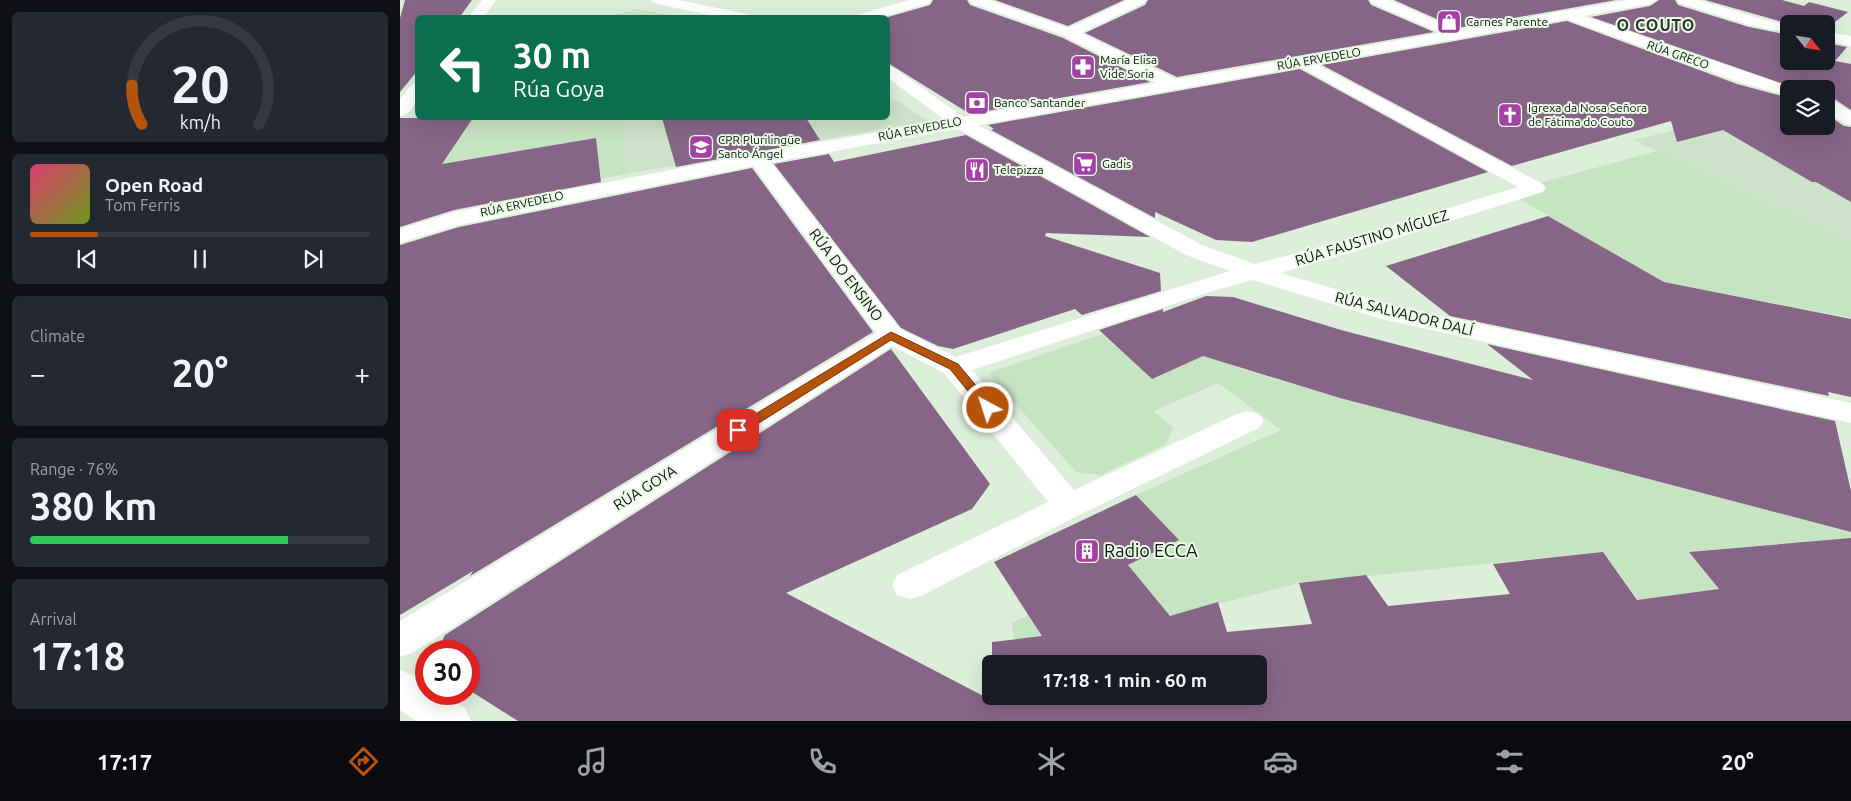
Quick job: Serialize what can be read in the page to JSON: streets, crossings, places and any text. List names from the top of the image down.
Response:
{
  "streets": {
    "street": [
      "RÚA GRECO",
      "RÚA ERVEDELO",
      "RÚA FAUSTINO MÍGUEZ",
      "RÚA DO ENSINO",
      "RÚA SALVADOR DALÍ",
      "RÚA GOYA"
    ]
  },
  "crossings": [
    ["RÚA GRECO", "RÚA ERVEDELO"],
    ["RÚA ERVEDELO", "RÚA FAUSTINO MÍGUEZ"],
    ["RÚA ERVEDELO", "RÚA DO ENSINO"],
    ["RÚA ERVEDELO", "RÚA SALVADOR DALÍ"],
    ["RÚA FAUSTINO MÍGUEZ", "RÚA DO ENSINO"],
    ["RÚA FAUSTINO MÍGUEZ", "RÚA SALVADOR DALÍ"],
    ["RÚA DO ENSINO", "RÚA GOYA"]
  ],
  "districts": ["O COUTO"],
  "places": {
    "shop": ["Carnes Parente"],
    "pharmacy": ["María Elisa Vide Soria"],
    "bank": ["Banco Santander"],
    "church": ["Igrexa da Nosa Señora de Fátima do Couto"],
    "school or university": ["CPR Plurilingüe Santo Ángel"],
    "supermarket": ["Gadis"],
    "restaurant": ["Telepizza"],
    "building": ["Radio ECCA"]
  },
  "north": "bottom right",
  "page": {
    "turn": ["30 m", "Rúa Goya"],
    "song": ["Open Road", "Tom Ferris"],
    "tile": [
      "Climate",
      ["Range · 76%", "380 km"],
      ["Arrival", "17:18"]
    ],
    "heat": ["−", "20°", "+"],
    "limit": "30",
    "trip": "17:18 · 1 min · 60 m",
    "tabs": ["17:17", "20°"],
    "gauge": ["20", "km/h"]
  }
}
